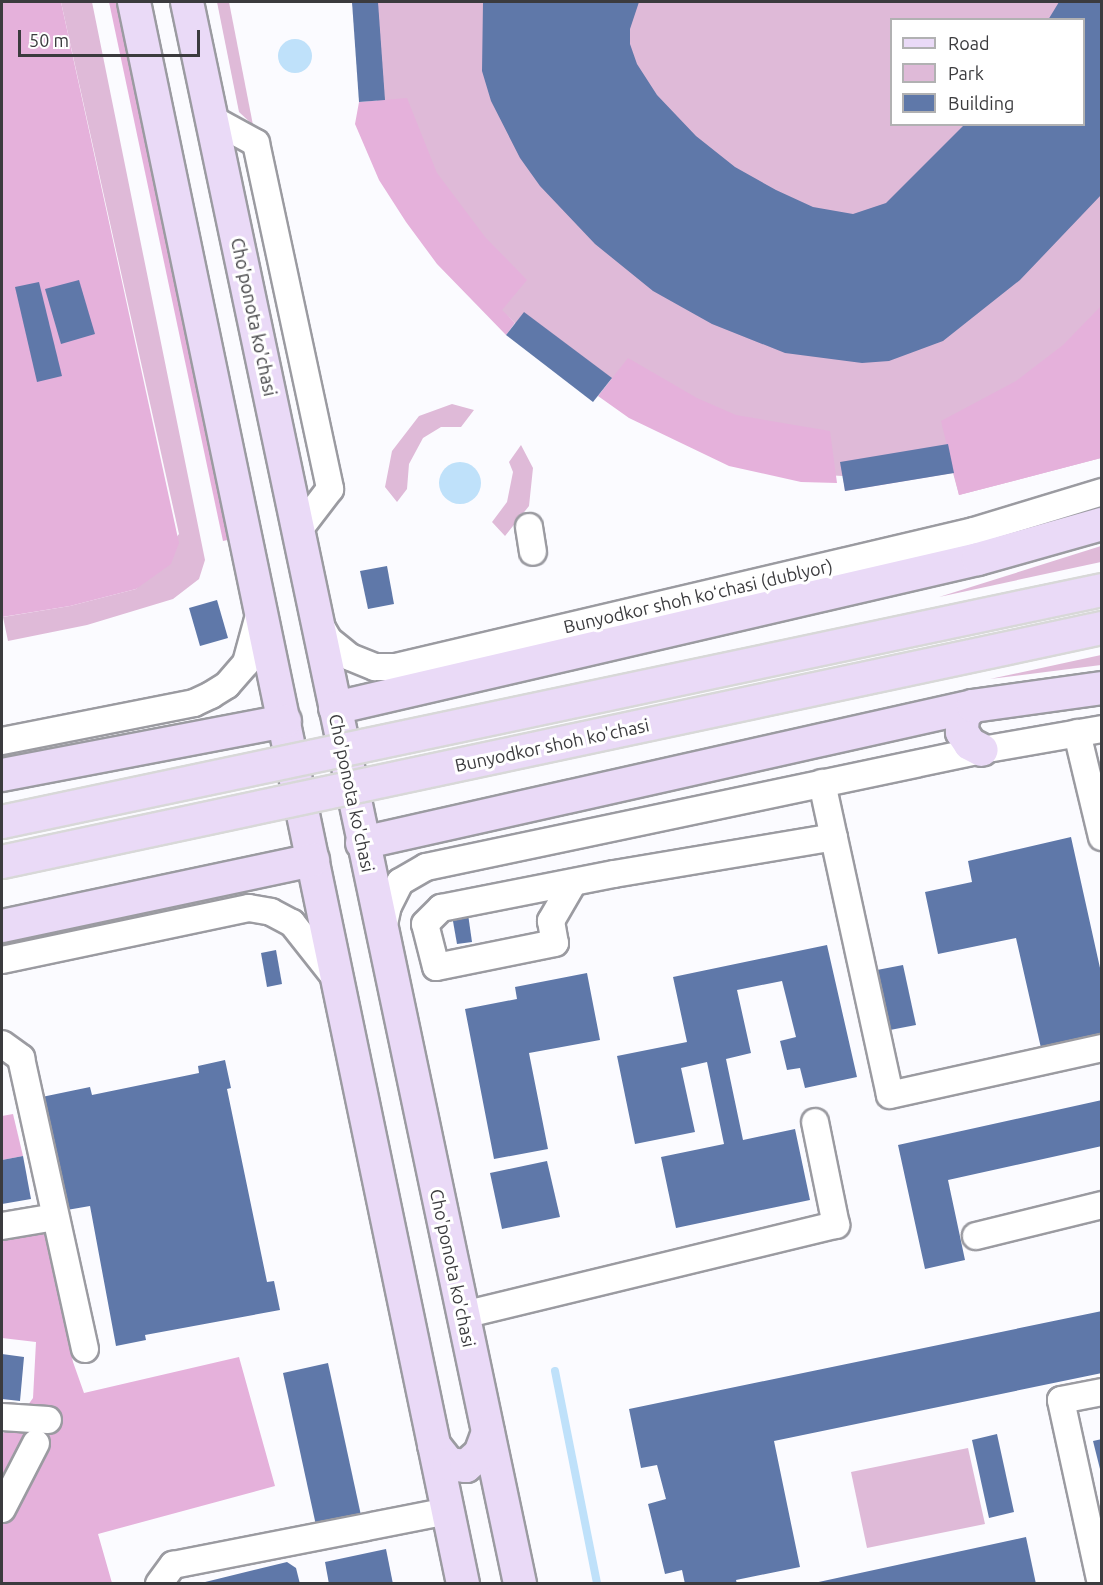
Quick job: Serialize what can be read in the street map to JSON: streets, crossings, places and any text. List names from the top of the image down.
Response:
{
  "streets": {
    "main road": ["Cho'ponota ko'chasi", "Bunyodkor shoh ko'chasi"],
    "street": ["Bunyodkor shoh koʻchasi (dublyor)"]
  },
  "crossings": [
    ["Cho'ponota ko'chasi", "Bunyodkor shoh koʻchasi (dublyor)"]
  ],
  "legend": ["Road", "Park", "Building"],
  "scale_bar": "50 m"
}
